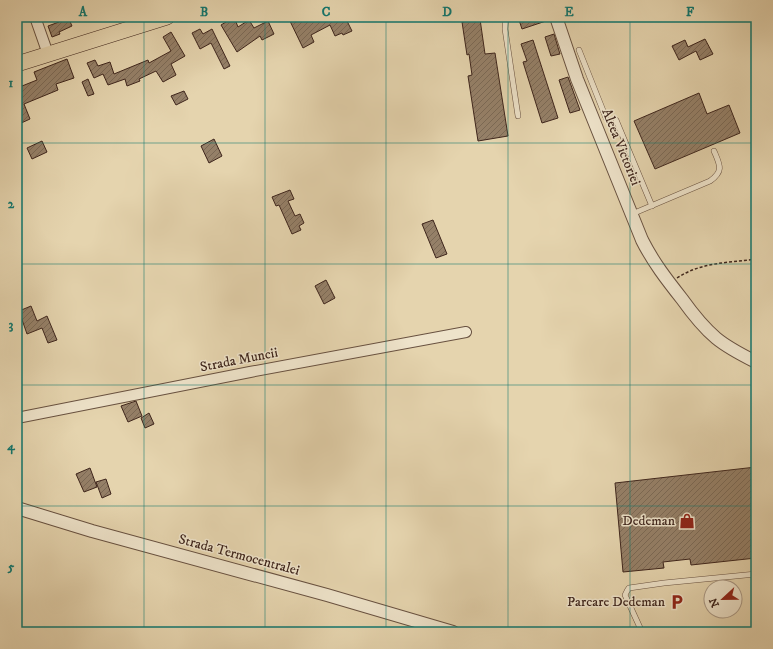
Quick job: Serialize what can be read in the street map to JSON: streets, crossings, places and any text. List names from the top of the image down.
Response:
{
  "streets": {
    "street": ["Aleea Victoriei", "Strada Muncii", "Strada Termocentralei"]
  },
  "places": {
    "shop": ["Dedeman"],
    "parking": ["Parcare Dedeman"]
  },
  "north": "left",
  "grid": {
    "columns": [
      "A",
      "B",
      "C",
      "D",
      "E",
      "F"
    ],
    "rows": [
      "1",
      "2",
      "3",
      "4",
      "5"
    ]
  }
}
